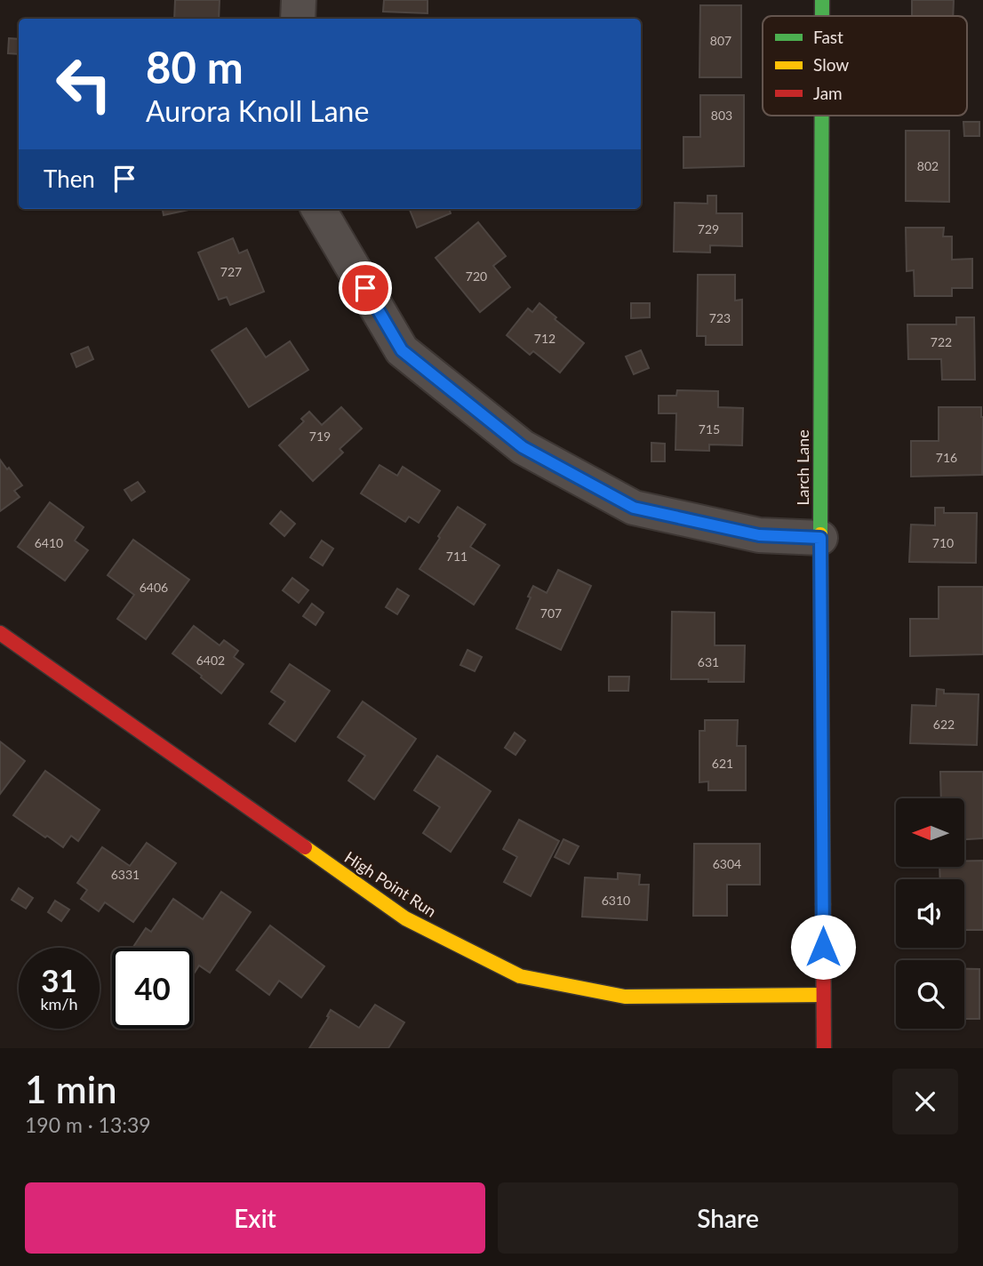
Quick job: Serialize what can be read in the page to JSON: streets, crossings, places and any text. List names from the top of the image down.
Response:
{
  "streets": {
    "street": ["Larch Lane", "High Point Run"]
  },
  "crossings": [
    ["Larch Lane", "High Point Run"]
  ],
  "house_numbers": [
    "807",
    "803",
    "802",
    "729",
    "727",
    "720",
    "723",
    "712",
    "722",
    "715",
    "719",
    "716",
    "6410",
    "710",
    "711",
    "6406",
    "707",
    "6402",
    "631",
    "622",
    "621",
    "6304",
    "6331",
    "6310"
  ],
  "legend": ["Fast", "Slow", "Jam"],
  "north": "left",
  "page": {
    "turn": ["80 m", "Aurora Knoll Lane"],
    "then": "Then",
    "speed": "31 km/h",
    "limit": "40",
    "heading": ["1 min", "190 m · 13:39"],
    "buttons": ["Exit", "Share"]
  }
}
